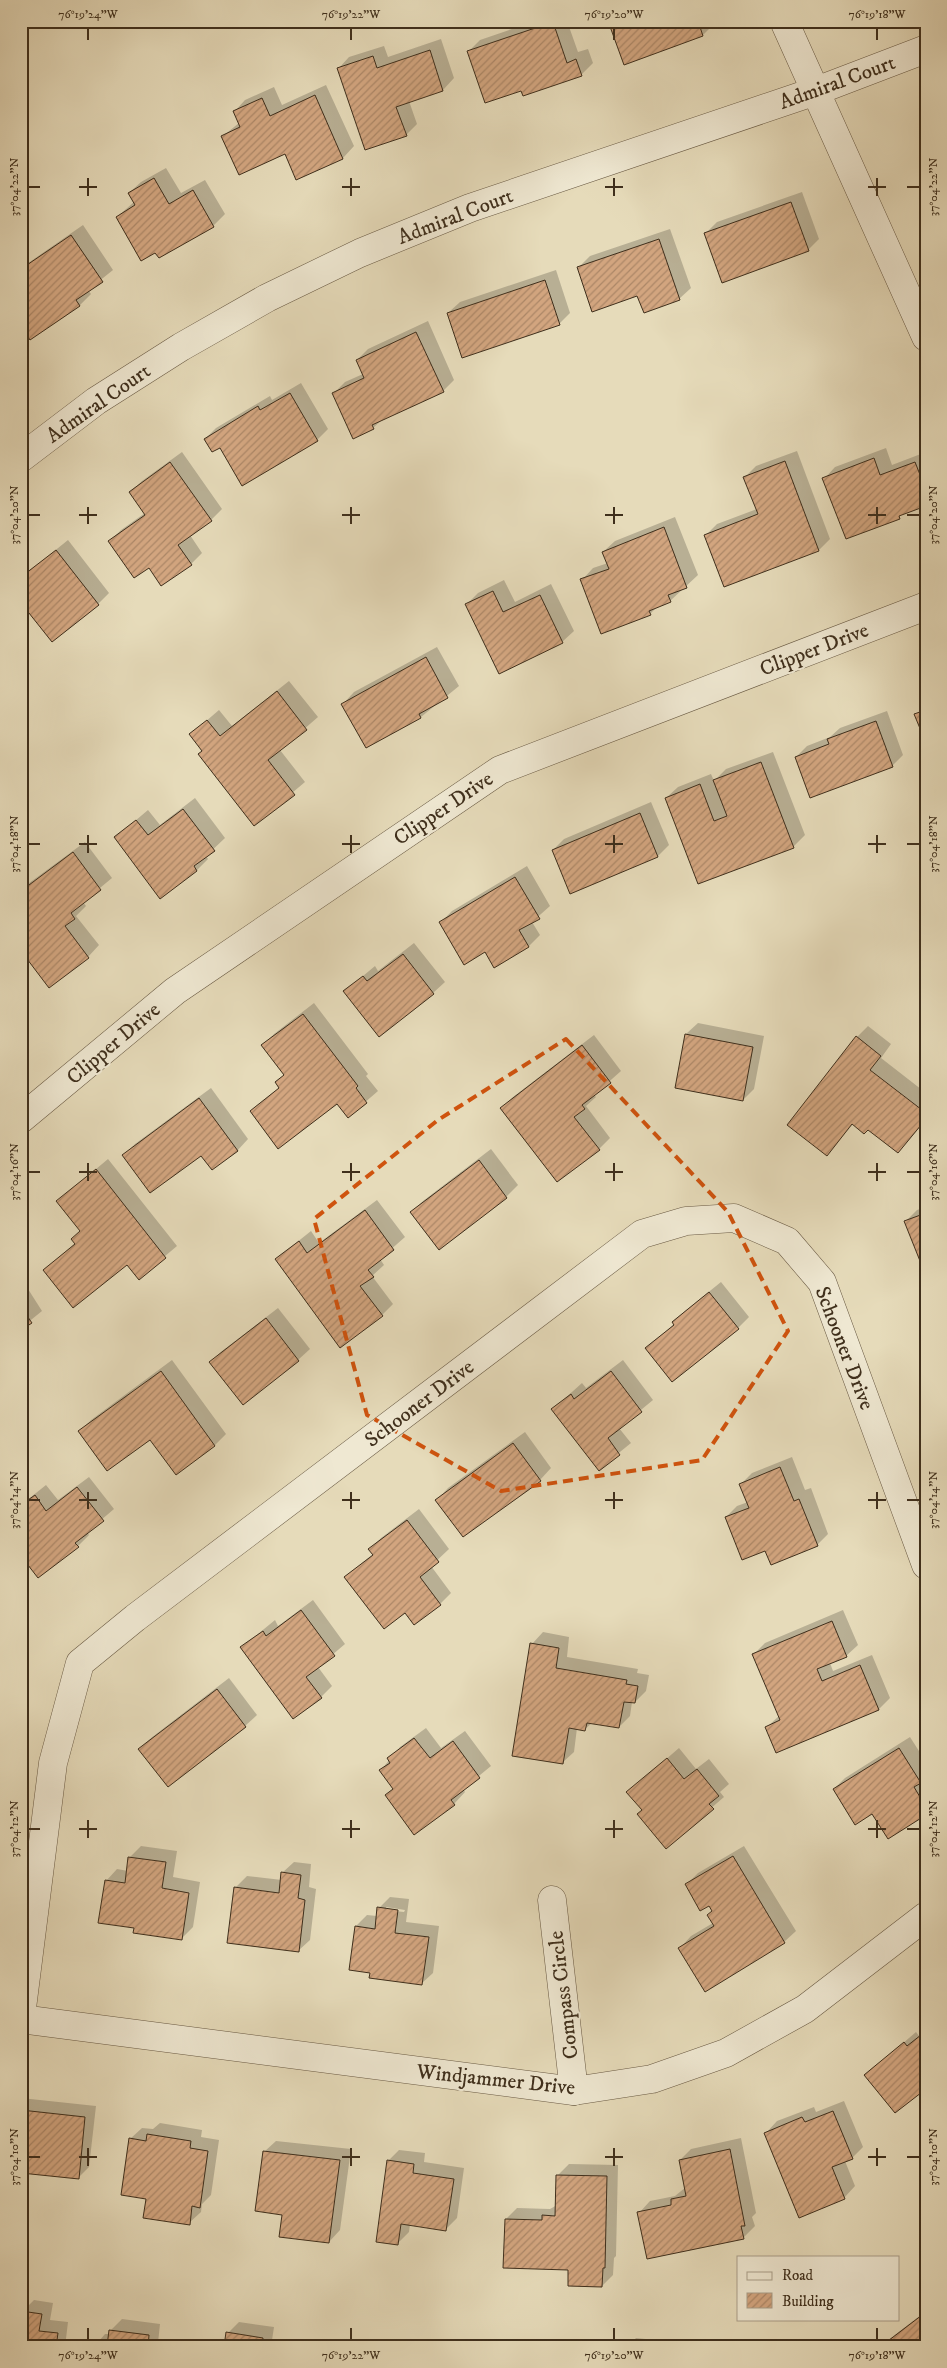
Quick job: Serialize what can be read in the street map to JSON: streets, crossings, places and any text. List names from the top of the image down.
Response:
{
  "streets": {
    "street": [
      "Admiral Court",
      "Clipper Drive",
      "Schooner Drive",
      "Compass Circle",
      "Windjammer Drive"
    ]
  },
  "crossings": [
    ["Schooner Drive", "Windjammer Drive"],
    ["Compass Circle", "Windjammer Drive"]
  ],
  "legend": ["Road", "Building"],
  "coordinates": [
    "76°19'24\"W",
    "76°19'22\"W",
    "76°19'20\"W",
    "76°19'18\"W",
    "37°04'22\"N",
    "37°04'20\"N",
    "37°04'18\"N",
    "37°04'16\"N",
    "37°04'14\"N",
    "37°04'12\"N",
    "37°04'10\"N"
  ]
}
